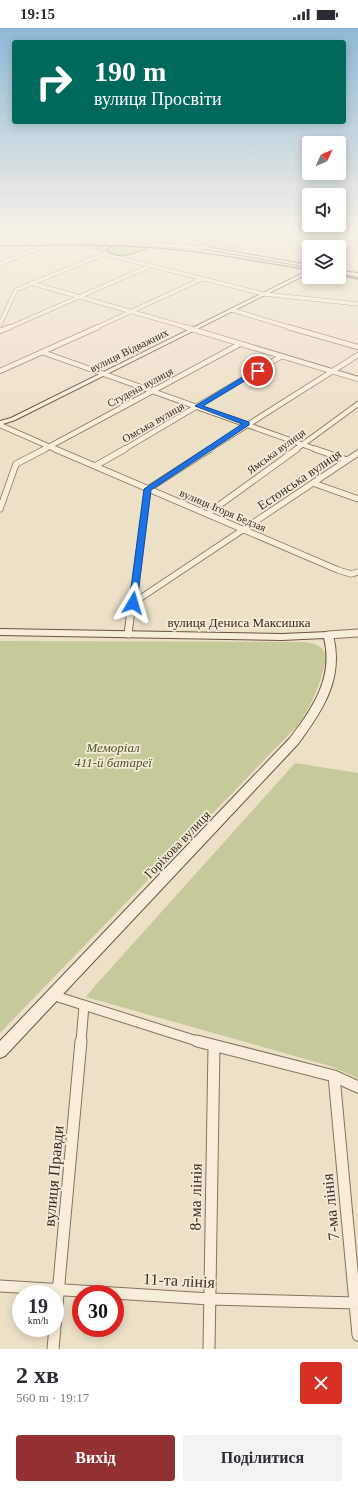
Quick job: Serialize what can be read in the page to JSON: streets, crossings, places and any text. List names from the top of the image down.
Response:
{
  "streets": {
    "street": [
      "вулиця Відважних",
      "Студена вулиця",
      "Омська вулиця",
      "Ямська вулиця",
      "Естонська вулиця",
      "вулиця Ігоря Бедзая",
      "вулиця Дениса Максишка",
      "Горіхова вулиця",
      "вулиця Правди",
      "8-ма лінія",
      "7-ма лінія",
      "11-та лінія"
    ]
  },
  "crossings": [
    ["вулиця Відважних", "вулиця Ігоря Бедзая"],
    ["Студена вулиця", "вулиця Ігоря Бедзая"],
    ["Омська вулиця", "вулиця Ігоря Бедзая"],
    ["Ямська вулиця", "вулиця Ігоря Бедзая"],
    ["Естонська вулиця", "вулиця Ігоря Бедзая"],
    ["вулиця Дениса Максишка", "Горіхова вулиця"],
    ["8-ма лінія", "11-та лінія"],
    ["7-ма лінія", "11-та лінія"]
  ],
  "parks": ["Меморіал 411-й батареї"],
  "north": "top right",
  "page": {
    "status": "19:15",
    "turn": ["190 m", "вулиця Просвіти"],
    "speed": "19 km/h",
    "limit": "30",
    "heading": ["2 хв", "560 m · 19:17"],
    "buttons": ["Вихід", "Поділитися"]
  }
}
